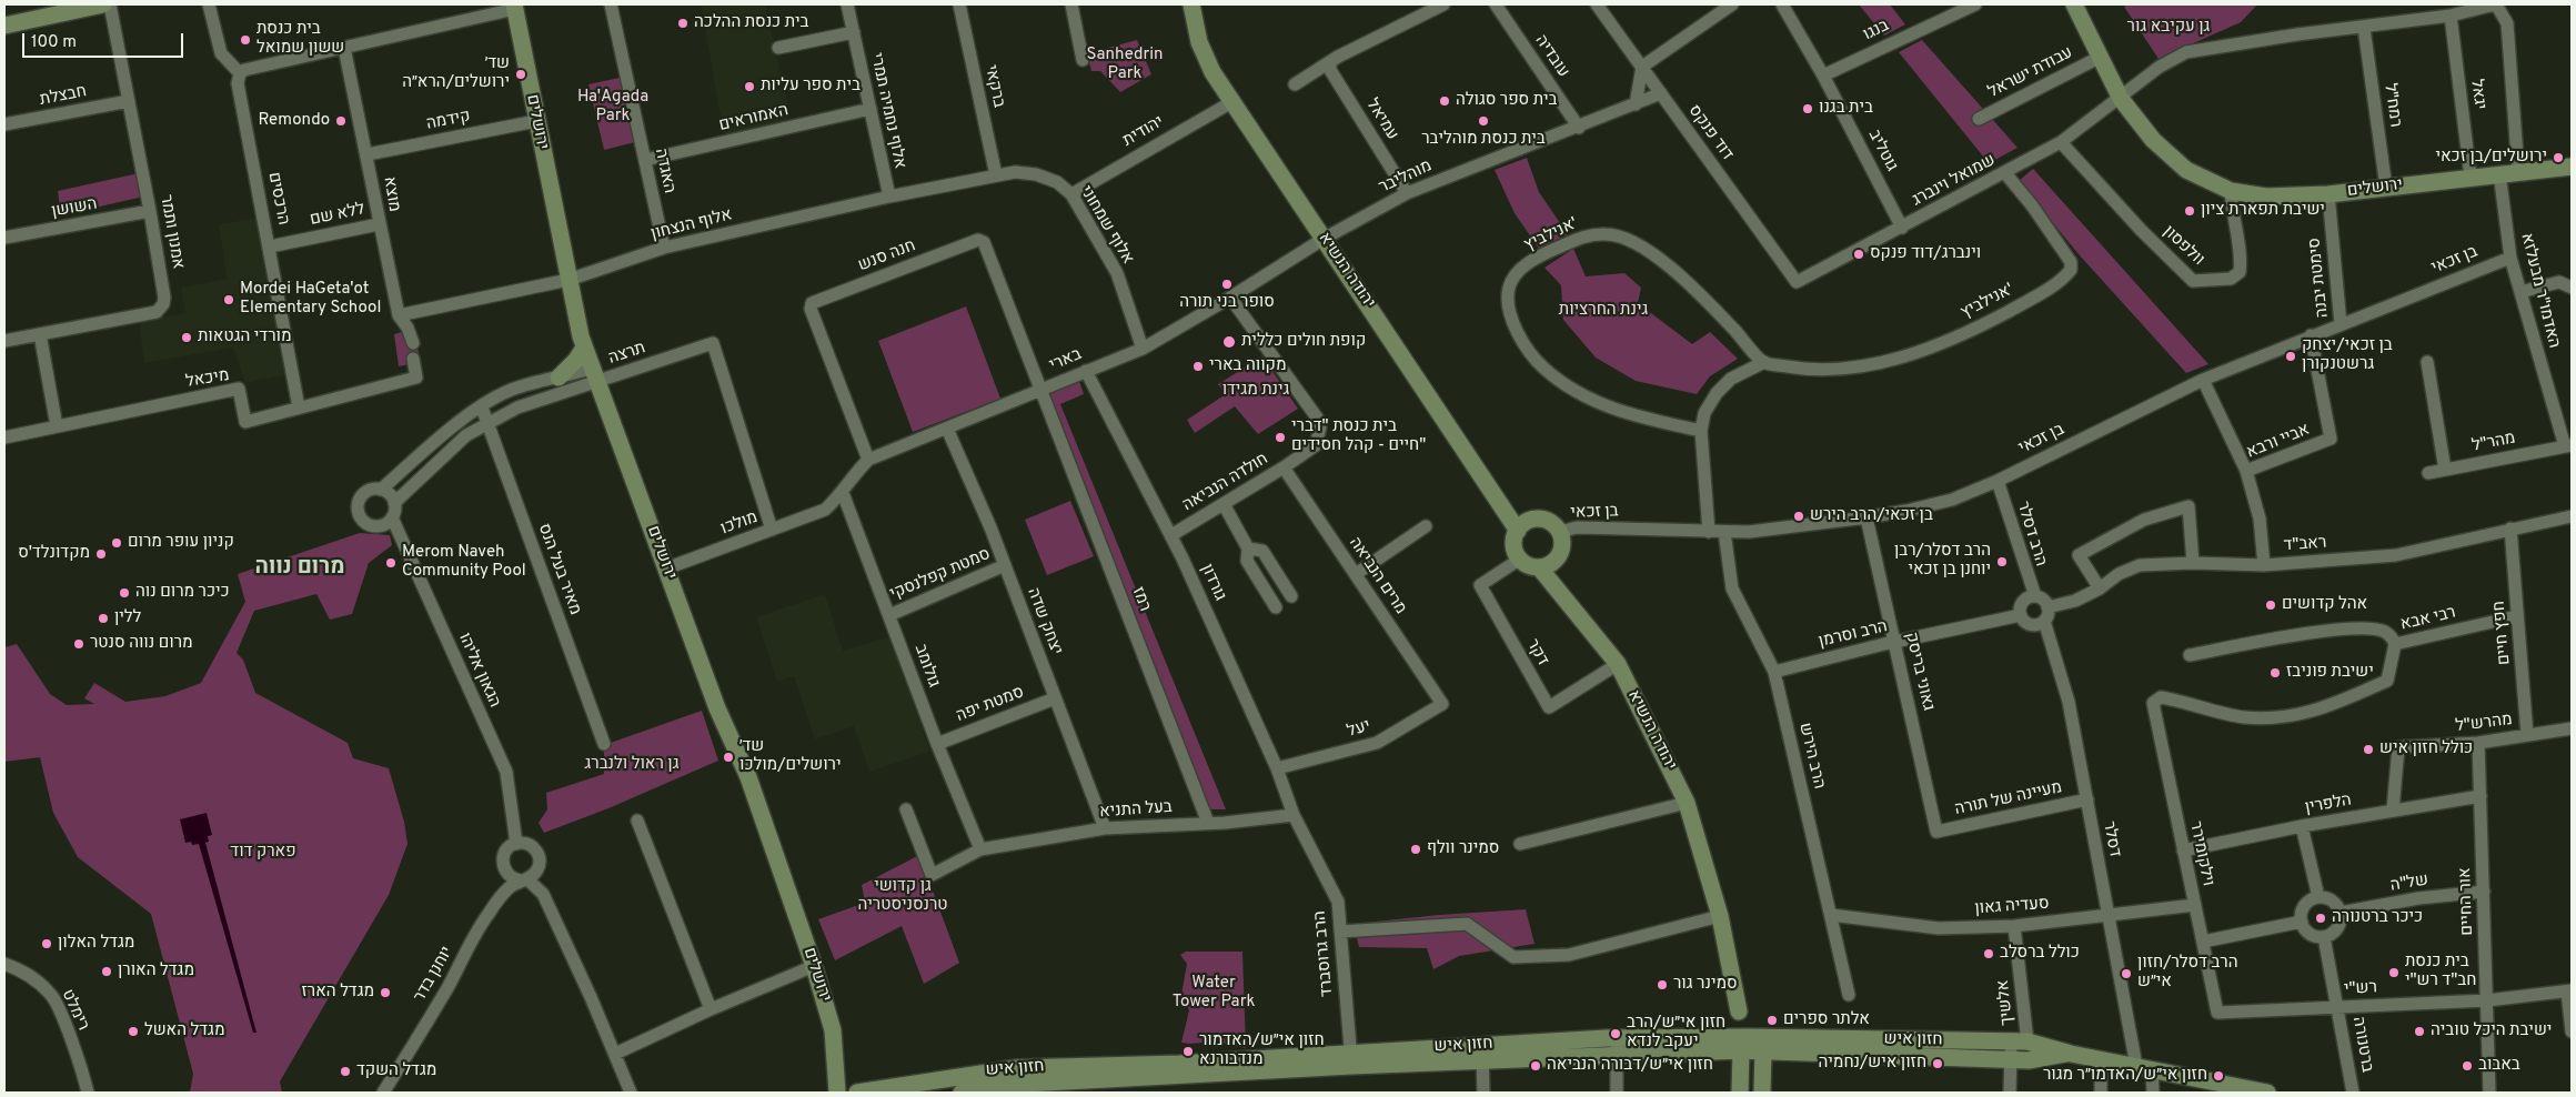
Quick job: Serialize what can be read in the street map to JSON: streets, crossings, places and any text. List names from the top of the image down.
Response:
{
  "streets": {
    "street": [
      "בנגו",
      "עובדיה",
      "עבודת ישראל",
      "ברקאי",
      "יגאל",
      "חבצלת",
      "רמח\"ל",
      "אלוף נחמיה תמרי",
      "האמוראים",
      "עמיאל",
      "קידמה",
      "ירושלים",
      "יהודית",
      "דוד פנקס",
      "גוטליב",
      "האגדה",
      "מוהליבר",
      "שמואל וינברג",
      "מוצא",
      "הרכסים",
      "השושן",
      "ללא שם",
      "אלוף הנצחון",
      "אלוף שמחוני",
      "אמנון ותמר",
      "אנילביץ'",
      "וולפסון",
      "חנה סנש",
      "בן זכאי",
      "יהודה הנשיא",
      "סימטת יבנה",
      "האדמו\"ר מבעלזא",
      "תרצה",
      "בארי",
      "מיכאל",
      "אביי ורבא",
      "מהר\"ל",
      "חולדה הנביאה",
      "מולכו",
      "הרב דסלר",
      "ראב\"ד",
      "מאיר בעל הנס",
      "סמטת קפלנסקי",
      "מרים הנביאה",
      "גורדון",
      "רמז",
      "רבי אבא",
      "יצחק שדה",
      "חפץ חיים",
      "הרב וסרמן",
      "דקר",
      "גולומב",
      "הגאון אליהו",
      "גאוני בריסק",
      "סמטת יפה",
      "מהרש\"ל",
      "יעל",
      "הרב הירש",
      "מעיינה של תורה",
      "הלפרין",
      "בעל התניא",
      "דסלר",
      "וילקומירר",
      "של\"ה",
      "אור החיים",
      "סעדיה גאון",
      "הרב גרוסברד",
      "יוחנן בדר",
      "רש\"י",
      "אלשיך",
      "רימלט",
      "חזון איש",
      "ברטנורה"
    ]
  },
  "crossings": [
    ["בנגו", "גוטליב"],
    ["עובדיה", "מוהליבר"],
    ["עבודת ישראל", "ירושלים"],
    ["ברקאי", "אלוף הנצחון"],
    ["ברקאי", "אלוף שמחוני"],
    ["יגאל", "ירושלים"],
    ["יגאל", "שמואל וינברג"],
    ["חבצלת", "אמנון ותמר"],
    ["רמח\"ל", "ירושלים"],
    ["רמח\"ל", "שמואל וינברג"],
    ["אלוף נחמיה תמרי", "האמוראים"],
    ["אלוף נחמיה תמרי", "אלוף הנצחון"],
    ["האמוראים", "האגדה"],
    ["עמיאל", "מוהליבר"],
    ["קידמה", "ירושלים"],
    ["קידמה", "מוצא"],
    ["ירושלים", "שמואל וינברג"],
    ["ירושלים", "אלוף הנצחון"],
    ["ירושלים", "וולפסון"],
    ["ירושלים", "סימטת יבנה"],
    ["ירושלים", "האדמו\"ר מבעלזא"],
    ["ירושלים", "תרצה"],
    ["ירושלים", "מולכו"],
    ["יהודית", "אלוף שמחוני"],
    ["יהודית", "יהודה הנשיא"],
    ["דוד פנקס", "מוהליבר"],
    ["דוד פנקס", "שמואל וינברג"],
    ["גוטליב", "שמואל וינברג"],
    ["האגדה", "אלוף הנצחון"],
    ["מוהליבר", "יהודה הנשיא"],
    ["מוהליבר", "בארי"],
    ["שמואל וינברג", "אנילביץ'"],
    ["שמואל וינברג", "וולפסון"],
    ["מוצא", "ללא שם"],
    ["מוצא", "אלוף הנצחון"],
    ["הרכסים", "ללא שם"],
    ["הרכסים", "מיכאל"],
    ["השושן", "אמנון ותמר"],
    ["אלוף הנצחון", "אלוף שמחוני"],
    ["אלוף שמחוני", "בארי"],
    ["חנה סנש", "בארי"],
    ["חנה סנש", "רמז"],
    ["בן זכאי", "יהודה הנשיא"],
    ["בן זכאי", "סימטת יבנה"],
    ["בן זכאי", "האדמו\"ר מבעלזא"],
    ["בן זכאי", "אביי ורבא"],
    ["בן זכאי", "הרב דסלר"],
    ["בן זכאי", "דקר"],
    ["בן זכאי", "גאוני בריסק"],
    ["בן זכאי", "הרב הירש"],
    ["יהודה הנשיא", "בארי"],
    ["יהודה הנשיא", "דקר"],
    ["האדמו\"ר מבעלזא", "מהר\"ל"],
    ["תרצה", "מולכו"],
    ["תרצה", "מאיר בעל הנס"],
    ["תרצה", "הגאון אליהו"],
    ["בארי", "חולדה הנביאה"],
    ["בארי", "מולכו"],
    ["בארי", "גורדון"],
    ["בארי", "רמז"],
    ["בארי", "יצחק שדה"],
    ["בארי", "גולומב"],
    ["אביי ורבא", "ראב\"ד"],
    ["חולדה הנביאה", "מרים הנביאה"],
    ["חולדה הנביאה", "גורדון"],
    ["הרב דסלר", "ראב\"ד"],
    ["הרב דסלר", "הרב וסרמן"],
    ["הרב דסלר", "דסלר"],
    ["ראב\"ד", "חפץ חיים"],
    ["ראב\"ד", "הרב וסרמן"],
    ["ראב\"ד", "דסלר"],
    ["סמטת קפלנסקי", "יצחק שדה"],
    ["סמטת קפלנסקי", "גולומב"],
    ["מרים הנביאה", "יעל"],
    ["גורדון", "יעל"],
    ["גורדון", "בעל התניא"],
    ["גורדון", "הרב גרוסברד"],
    ["רמז", "בעל התניא"],
    ["רבי אבא", "חפץ חיים"],
    ["רבי אבא", "וילקומירר"],
    ["יצחק שדה", "סמטת יפה"],
    ["יצחק שדה", "בעל התניא"],
    ["חפץ חיים", "מהרש\"ל"],
    ["הרב וסרמן", "גאוני בריסק"],
    ["הרב וסרמן", "הרב הירש"],
    ["הרב וסרמן", "דסלר"],
    ["גולומב", "סמטת יפה"],
    ["גולומב", "בעל התניא"],
    ["הגאון אליהו", "יוחנן בדר"],
    ["גאוני בריסק", "מעיינה של תורה"],
    ["מהרש\"ל", "הלפרין"],
    ["מהרש\"ל", "אור החיים"],
    ["הרב הירש", "סעדיה גאון"],
    ["מעיינה של תורה", "דסלר"],
    ["הלפרין", "וילקומירר"],
    ["הלפרין", "אור החיים"],
    ["בעל התניא", "הרב גרוסברד"],
    ["דסלר", "סעדיה גאון"],
    ["דסלר", "חזון איש"],
    ["וילקומירר", "סעדיה גאון"],
    ["וילקומירר", "רש\"י"],
    ["של\"ה", "אור החיים"],
    ["של\"ה", "ברטנורה"],
    ["אור החיים", "רש\"י"],
    ["סעדיה גאון", "אלשיך"],
    ["הרב גרוסברד", "חזון איש"],
    ["רש\"י", "ברטנורה"],
    ["אלשיך", "חזון איש"]
  ],
  "districts": ["מרום נווה"],
  "parks": [
    "גן עקיבא גור",
    "Sanhedrin Park",
    "Ha'Agada Park",
    "גינת החרציות",
    "גינת מגידו",
    "גן ראול ולנברג",
    "פארק דוד",
    "גן קדושי טרנסניסטריה",
    "Water Tower Park"
  ],
  "places": [
    "בית כנסת ההלכה",
    "בית כנסת ששון שמואל",
    "שד׳ ירושלים/הרא״ה",
    "בית ספר עליות",
    "בית ספר סגולה",
    "בית בגנו",
    "Remondo",
    "בית כנסת מוהליבר",
    "ירושלים/בן זכאי",
    "ישיבת תפארת ציון",
    "וינברג/דוד פנקס",
    "סופר בני תורה",
    "Mordei HaGeta'ot Elementary School",
    "מורדי הגטאות",
    "קופת חולים כללית",
    "בן זכאי/יצחק גרשטנקורן",
    "מקווה בארי",
    "בית כנסת \"דברי חיים - קהל חסידים\"",
    "בן זכאי/הרב הירש",
    "קניון עופר מרום",
    "מקדונלד'ס",
    "הרב דסלר/רבן יוחנן בן זכאי",
    "Merom Naveh Community Pool",
    "כיכר מרום נוה",
    "אהל קדושים",
    "ללין",
    "מרום נווה סנטר",
    "ישיבת פוניבז",
    "כולל חזון איש",
    "שד׳ ירושלים/מולכו",
    "סמינר וולף",
    "כיכר ברטנורה",
    "מגדל האלון",
    "כולל ברסלב",
    "מגדל האורן",
    "בית כנסת חב\"ד רש\"י",
    "הרב דסלר/חזון אי״ש",
    "סמינר גור",
    "מגדל הארז",
    "אלתר ספרים",
    "מגדל האשל",
    "ישיבת היכל טוביה",
    "חזון אי״ש/הרב יעקב לנדא",
    "חזון אי״ש/האדמור מנדבורנא",
    "חזון איש/נחמיה",
    "חזון אי״ש/דבורה הנביאה",
    "באבוב",
    "מגדל השקד",
    "חזון אי״ש/האדמו״ר מגור"
  ],
  "scale_bar": "100 m"
}
